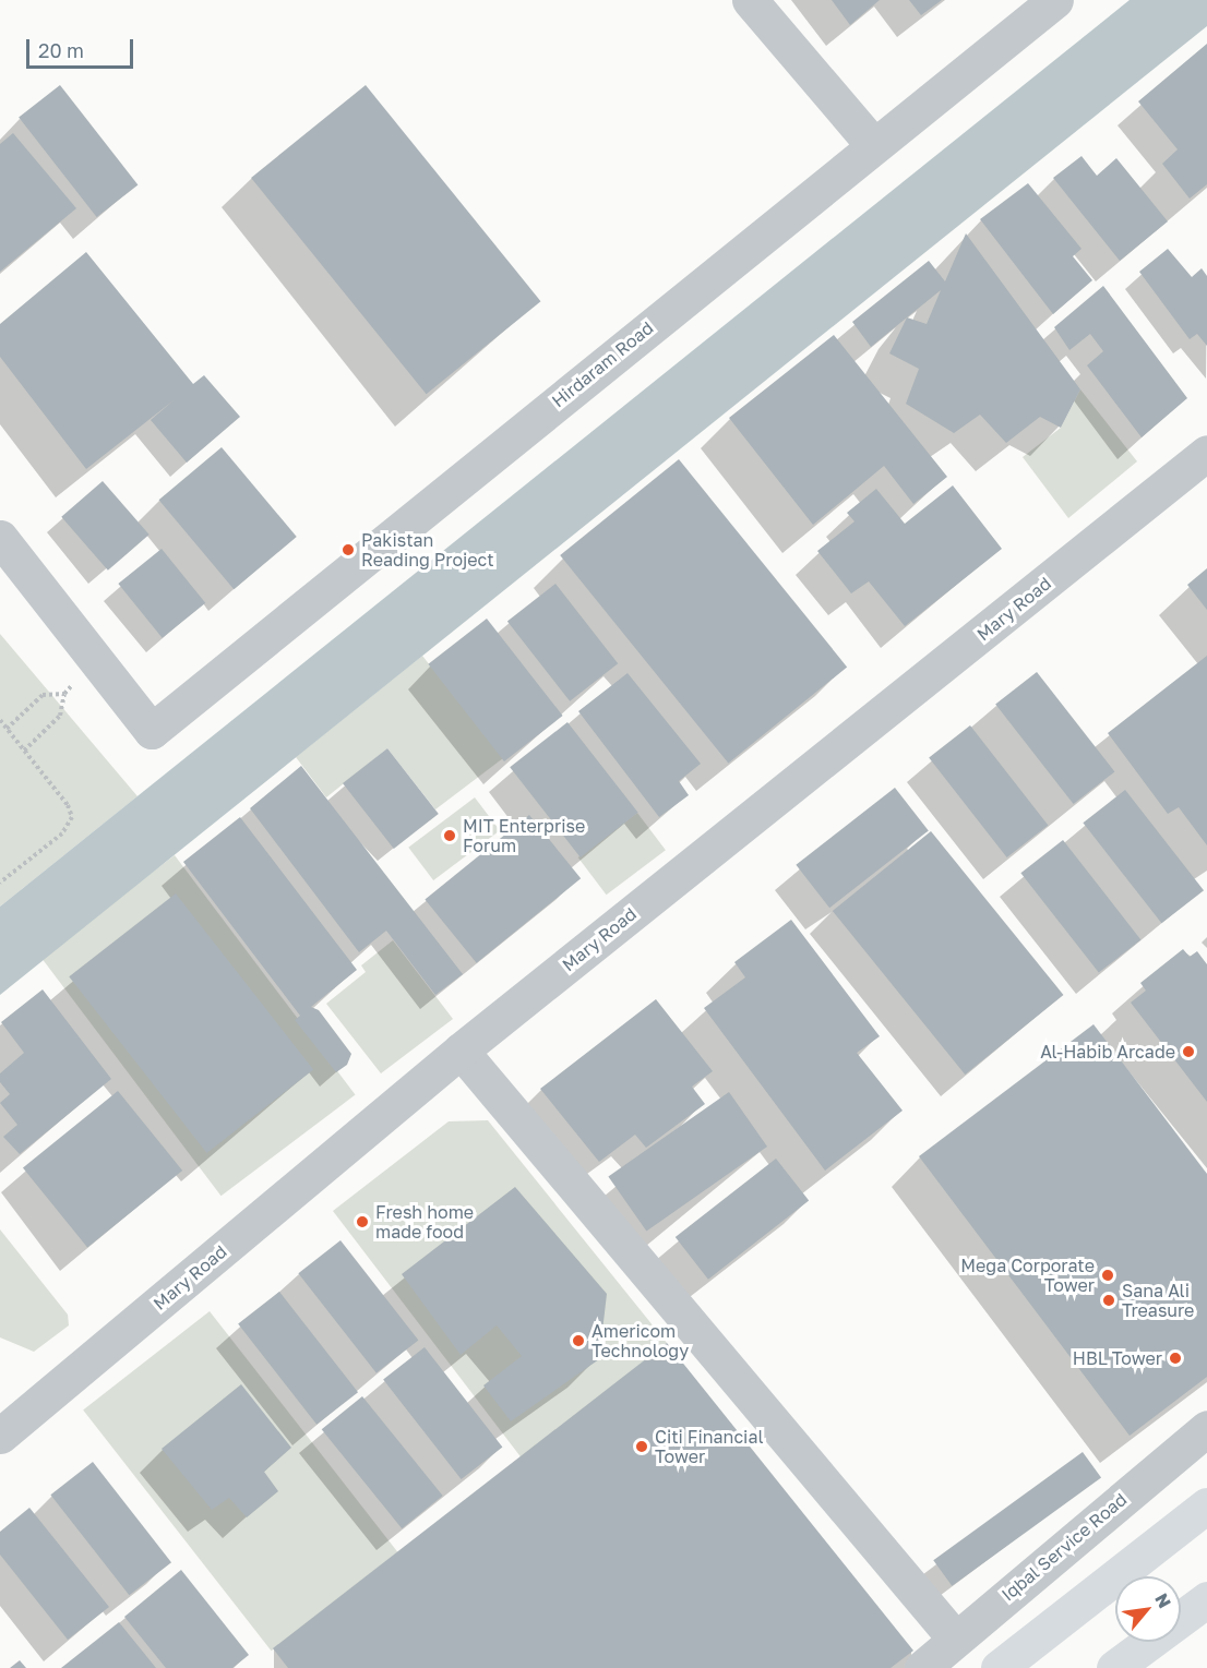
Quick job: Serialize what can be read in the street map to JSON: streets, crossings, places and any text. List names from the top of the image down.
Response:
{
  "streets": {
    "street": ["Hirdaram Road", "Mary Road", "Iqbal Service Road"]
  },
  "places": [
    "Pakistan Reading Project",
    "MIT Enterprise Forum",
    "Al-Habib Arcade",
    "Fresh home made food",
    "Mega Corporate Tower",
    "Sana Ali Treasure",
    "Americom Technology",
    "HBL Tower",
    "Citi Financial Tower"
  ],
  "scale_bar": "20 m",
  "north": "top right"
}
